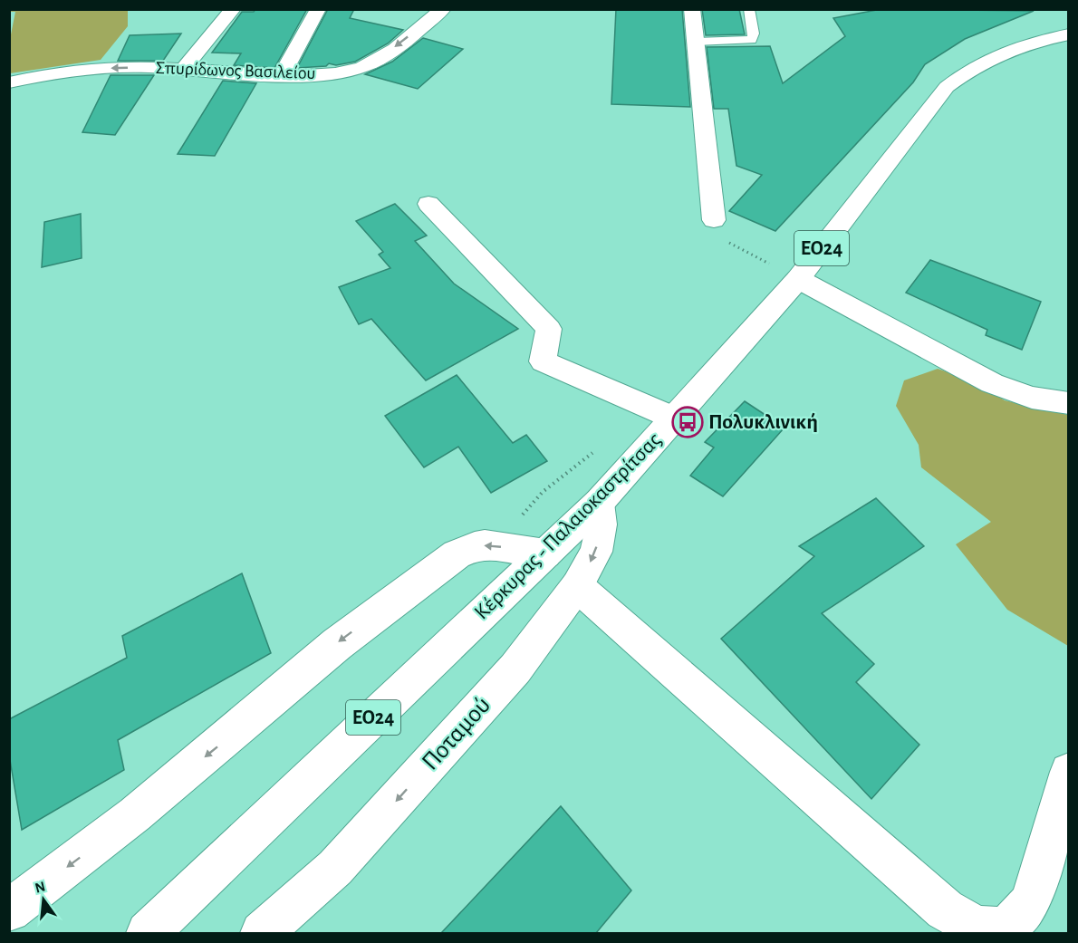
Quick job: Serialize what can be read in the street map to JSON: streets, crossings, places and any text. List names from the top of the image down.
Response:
{
  "streets": {
    "street": [
      "Σπυρίδωνος Βασιλείου",
      "ΕΟ24",
      "Κέρκυρας - Παλαιοκαστρίτσας",
      "Ποταμού"
    ]
  },
  "crossings": [
    ["Κέρκυρας - Παλαιοκαστρίτσας", "Ποταμού"]
  ],
  "one_way": ["Σπυρίδωνος Βασιλείου"],
  "places": {
    "bus stop": ["Πολυκλινική"]
  },
  "north": "top"
}
